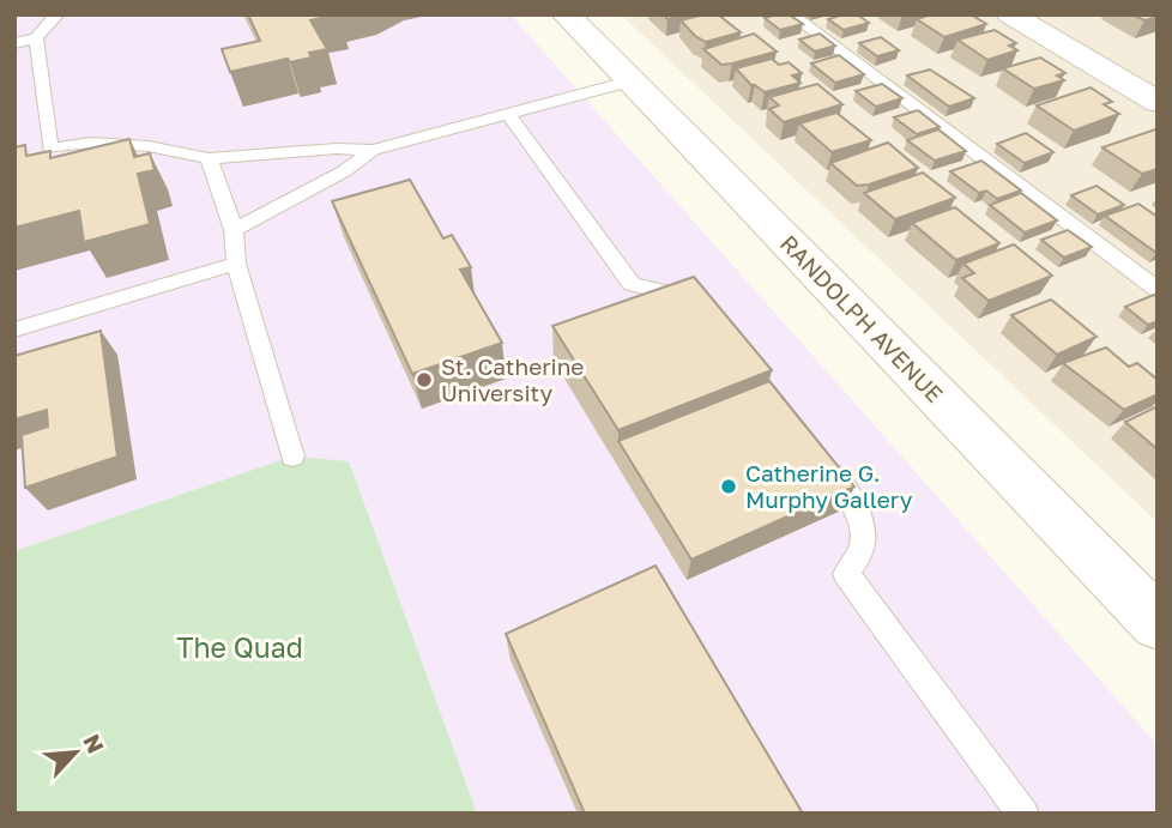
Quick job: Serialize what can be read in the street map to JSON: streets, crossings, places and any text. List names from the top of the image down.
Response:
{
  "streets": {
    "main road": ["RANDOLPH AVENUE"]
  },
  "parks": ["The Quad"],
  "places": ["St. Catherine University", "Catherine G. Murphy Gallery"],
  "north": "top right"
}
